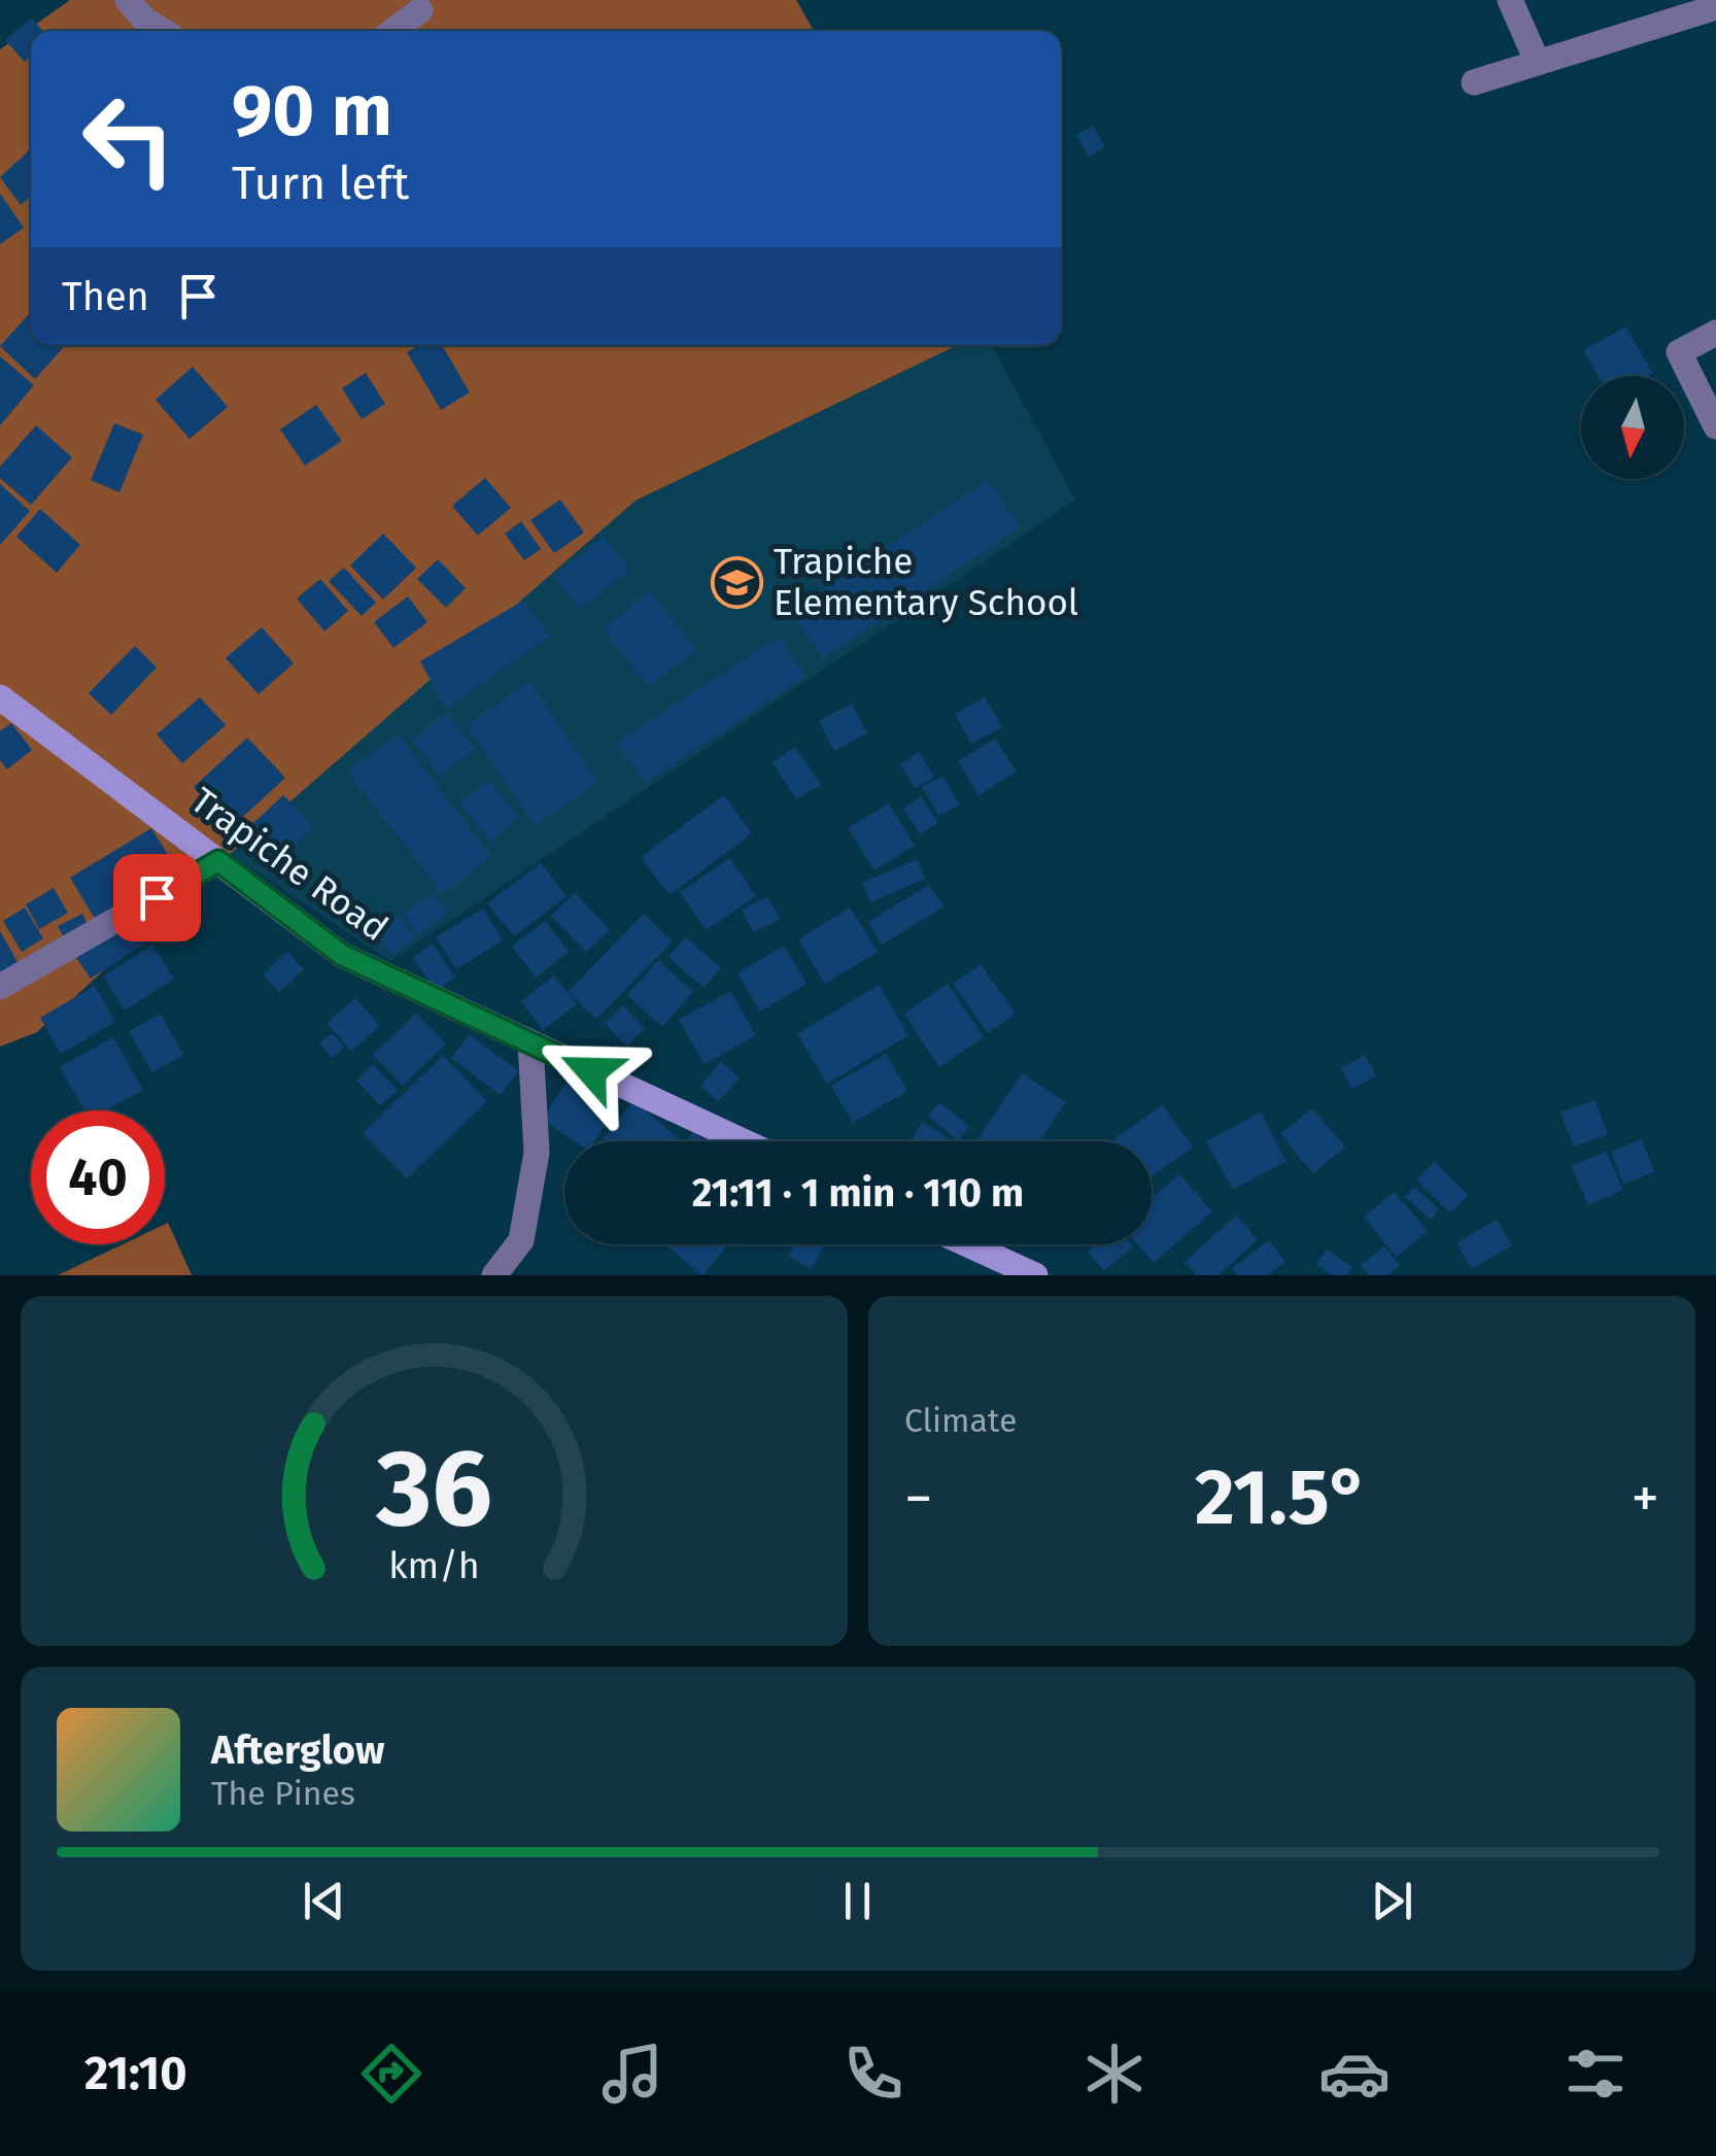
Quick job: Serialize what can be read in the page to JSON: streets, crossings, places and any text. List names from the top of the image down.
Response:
{
  "streets": {
    "street": ["Trapiche Road"]
  },
  "places": {
    "school or university": ["Trapiche Elementary School"]
  },
  "north": "bottom",
  "page": {
    "turn": ["90 m", "Turn left"],
    "then": "Then",
    "limit": "40",
    "trip": "21:11 · 1 min · 110 m",
    "tile": "Climate",
    "heat": ["−", "21.5°", "+"],
    "song": ["Afterglow", "The Pines"],
    "tabs": "21:10",
    "gauge": ["36", "km/h"]
  }
}
